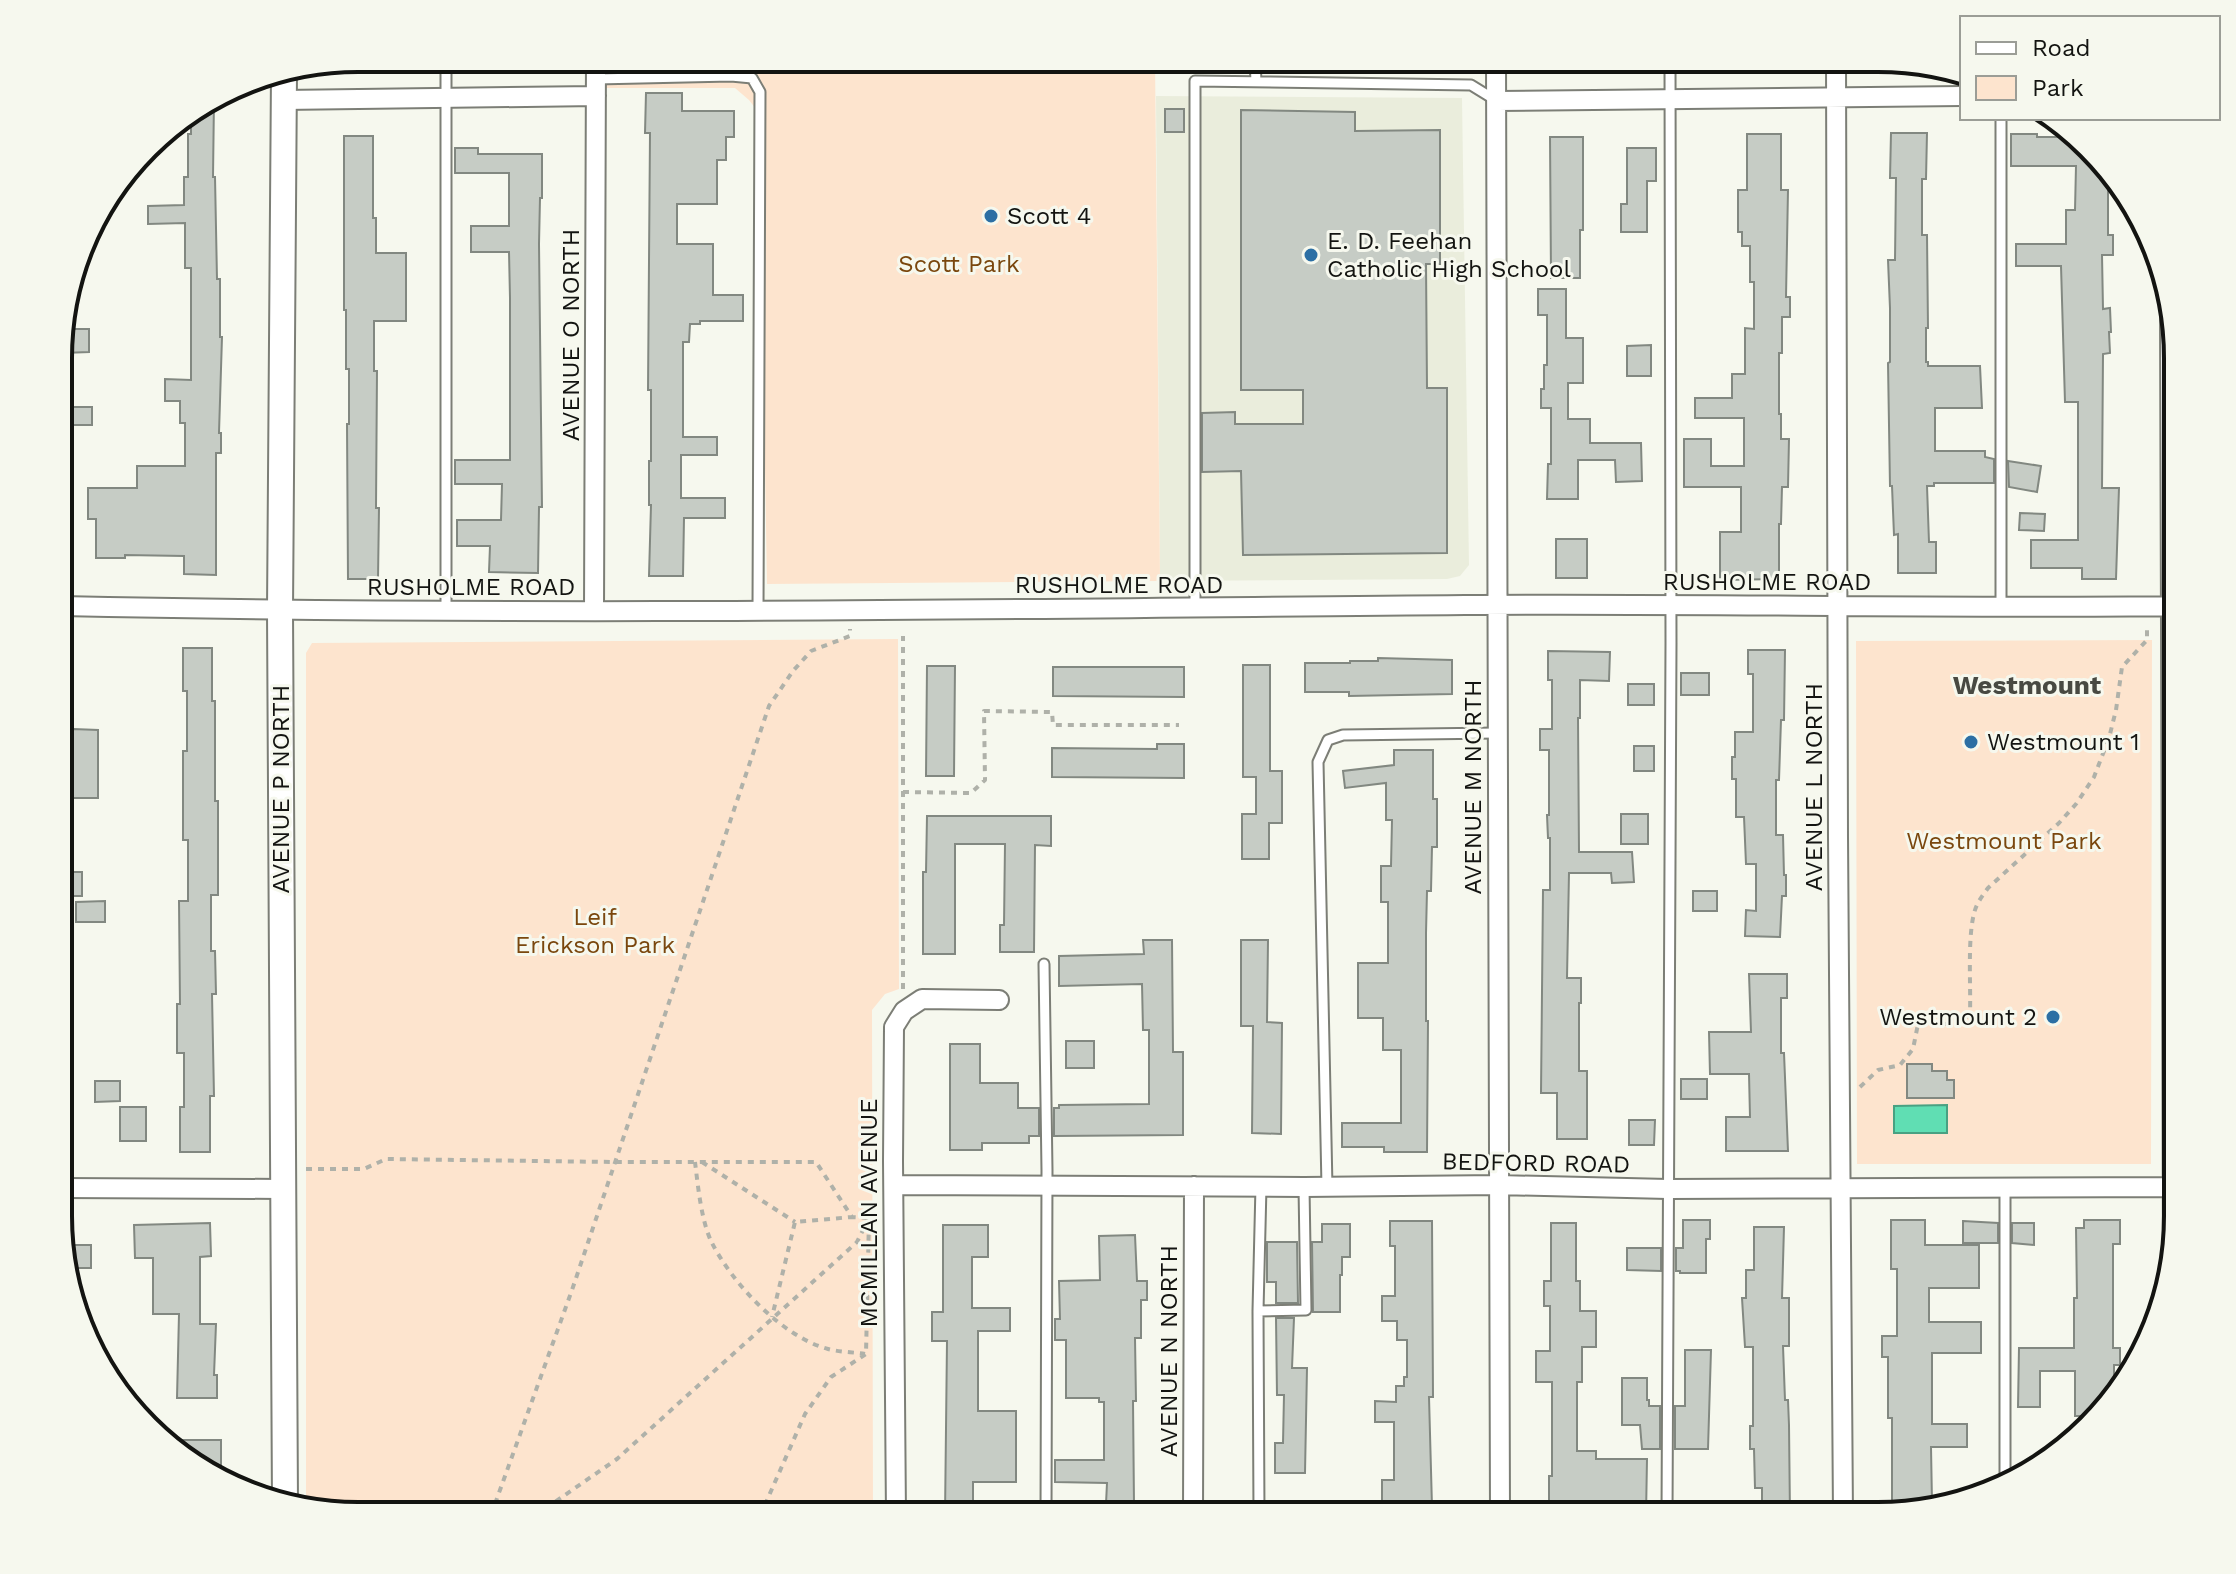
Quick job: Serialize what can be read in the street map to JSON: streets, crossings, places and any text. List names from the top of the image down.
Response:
{
  "streets": {
    "main road": ["AVENUE P NORTH"],
    "street": [
      "AVENUE O NORTH",
      "RUSHOLME ROAD",
      "AVENUE M NORTH",
      "AVENUE L NORTH",
      "BEDFORD ROAD",
      "MCMILLAN AVENUE",
      "AVENUE N NORTH"
    ]
  },
  "crossings": [
    ["AVENUE O NORTH", "RUSHOLME ROAD"],
    ["RUSHOLME ROAD", "AVENUE M NORTH"],
    ["RUSHOLME ROAD", "AVENUE L NORTH"],
    ["RUSHOLME ROAD", "AVENUE P NORTH"],
    ["AVENUE M NORTH", "BEDFORD ROAD"],
    ["AVENUE L NORTH", "BEDFORD ROAD"],
    ["BEDFORD ROAD", "MCMILLAN AVENUE"],
    ["BEDFORD ROAD", "AVENUE N NORTH"]
  ],
  "districts": ["Westmount"],
  "parks": ["Scott Park", "Westmount Park", "Leif Erickson Park"],
  "places": [
    "Scott 4",
    "E. D. Feehan Catholic High School",
    "Westmount 1",
    "Westmount 2"
  ],
  "legend": ["Road", "Park"]
}
